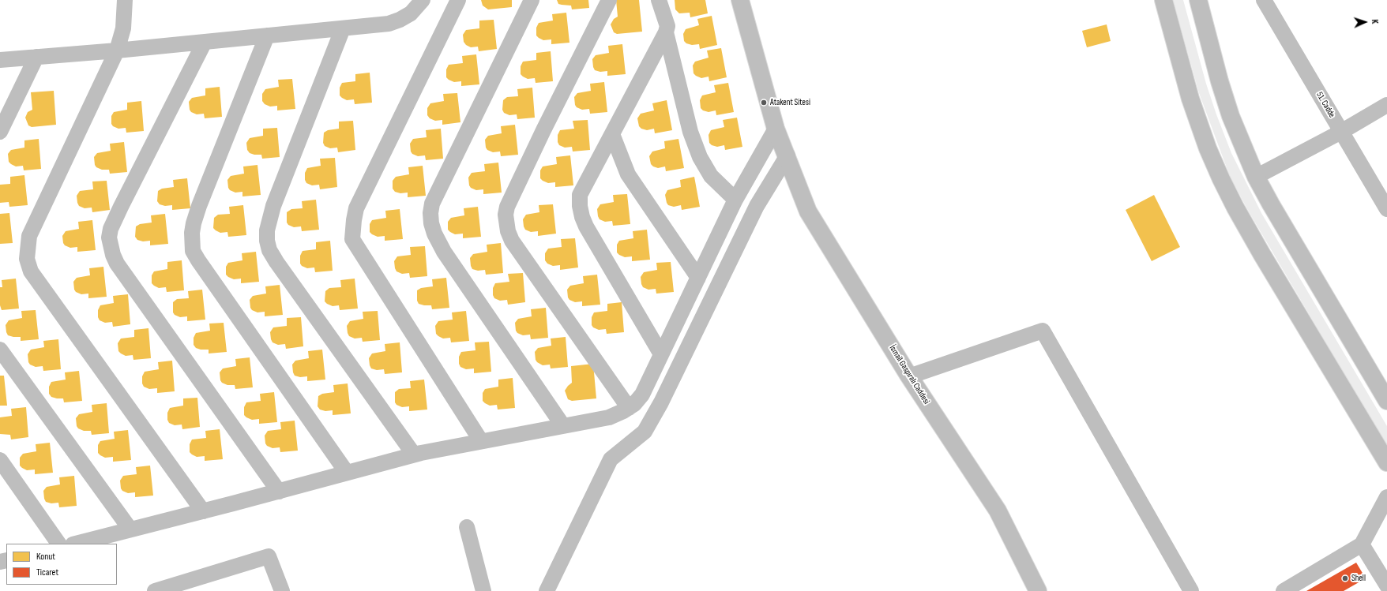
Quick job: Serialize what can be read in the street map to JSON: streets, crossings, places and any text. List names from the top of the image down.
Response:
{
  "streets": {
    "main road": ["İsmail Gaspıralı Caddesi"],
    "street": ["51. Cadde"]
  },
  "places": ["Atakent Sitesi", "Shell"],
  "legend": ["Konut", "Ticaret"],
  "north": "right"
}
